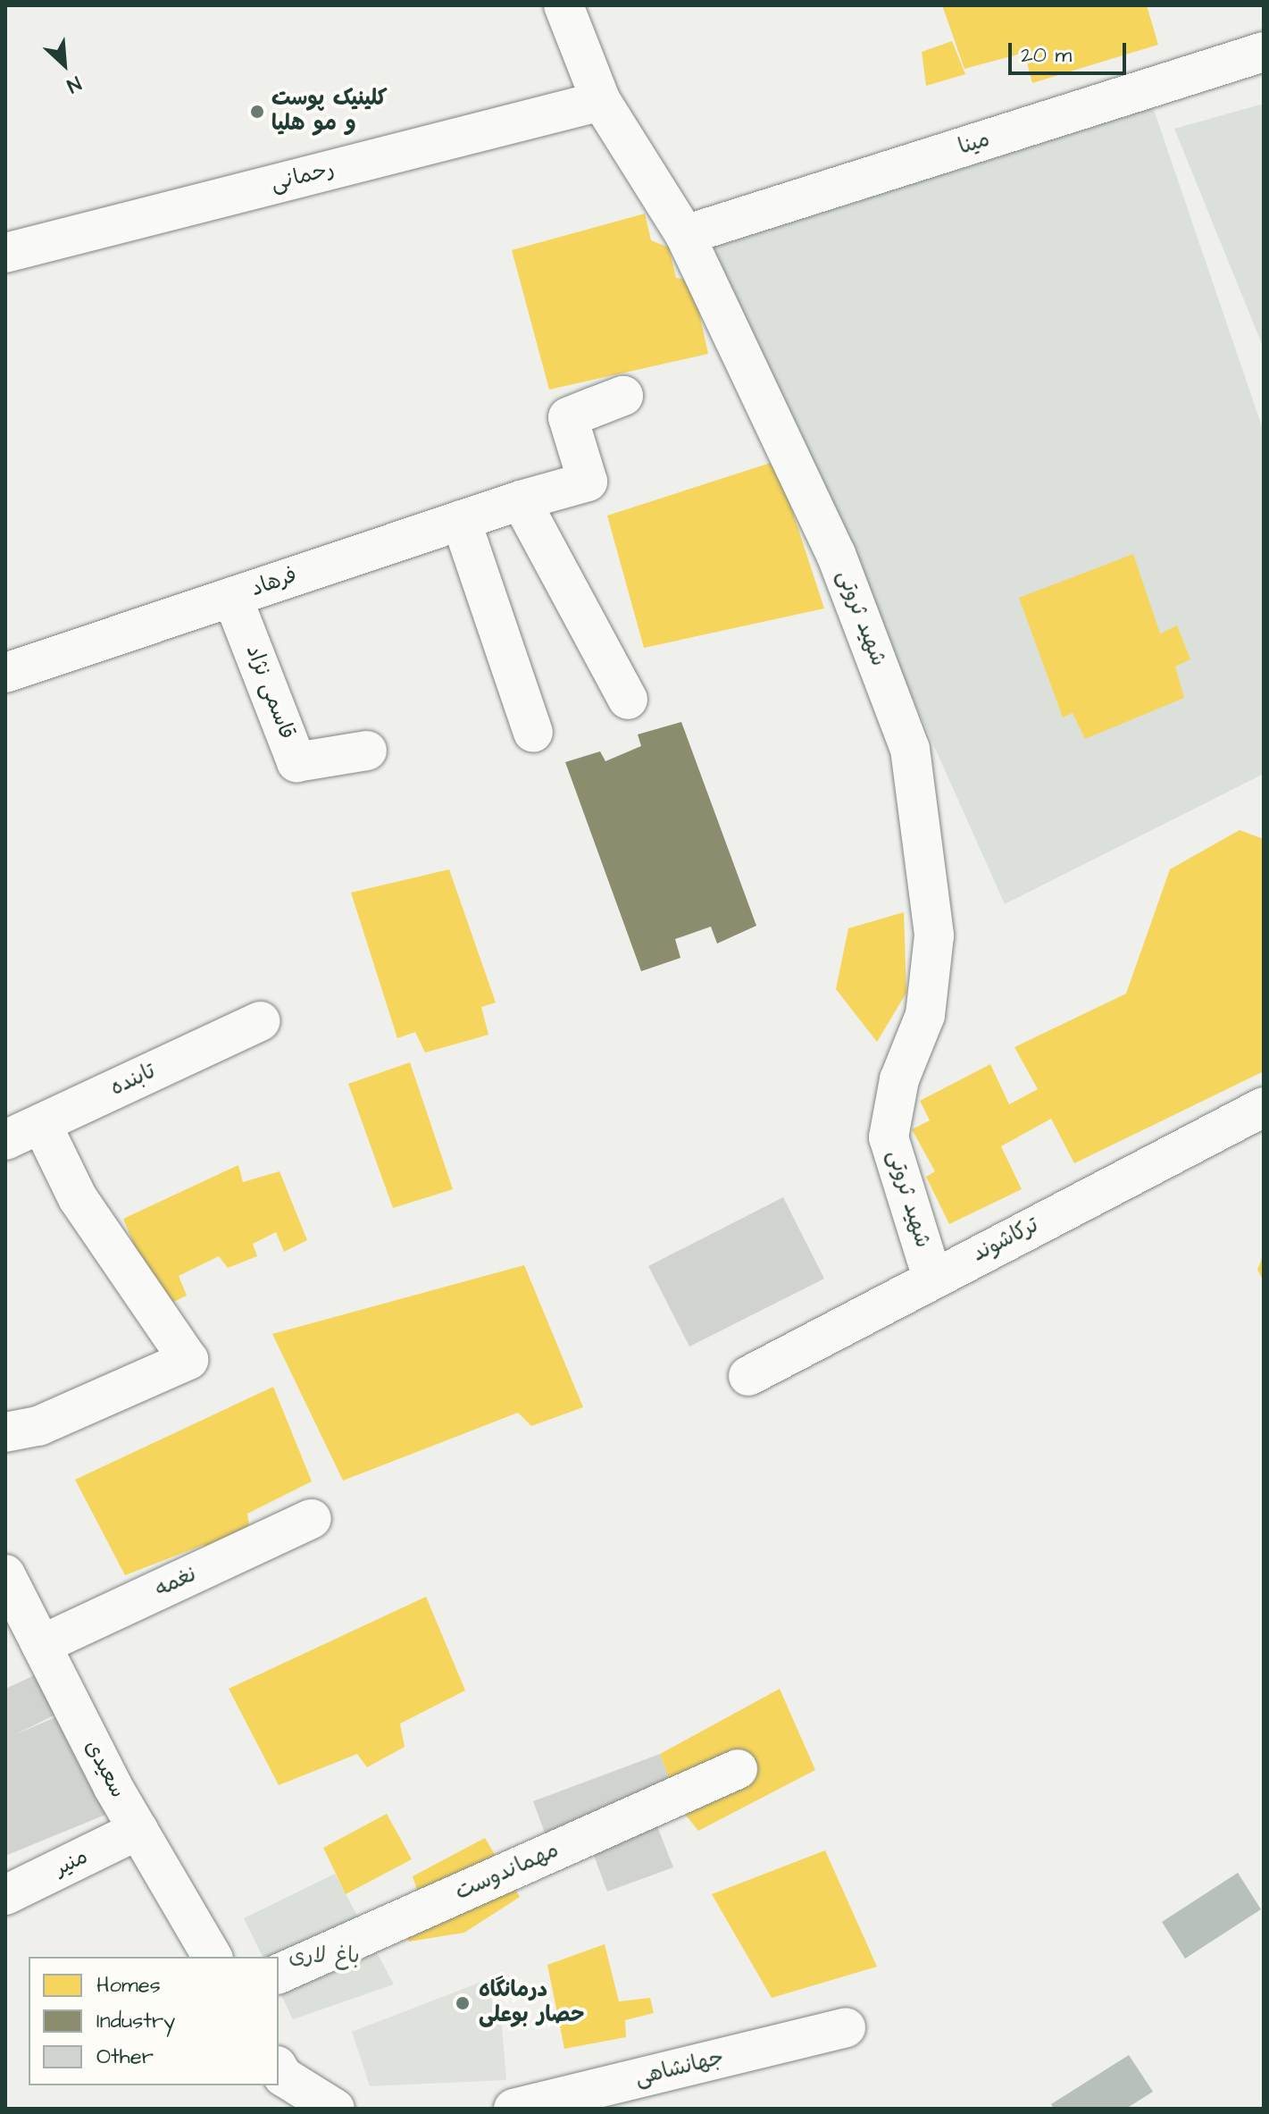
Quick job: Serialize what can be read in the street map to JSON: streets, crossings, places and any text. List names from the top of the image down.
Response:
{
  "streets": {
    "street": [
      "مینا",
      "رحمانی",
      "فرهاد",
      "شهید ثروتی",
      "قاسمی نژاد",
      "تابنده",
      "ترکاشوند",
      "نغمه",
      "سعیدی",
      "منیر",
      "مهماندوست",
      "جهانشاهی"
    ]
  },
  "crossings": [
    ["مینا", "شهید ثروتی"],
    ["رحمانی", "شهید ثروتی"],
    ["فرهاد", "قاسمی نژاد"],
    ["شهید ثروتی", "ترکاشوند"],
    ["نغمه", "سعیدی"],
    ["سعیدی", "منیر"]
  ],
  "parks": ["باغ لاری"],
  "places": ["کلینیک پوست و مو هلیا", "درمانگاه حصار بوعلی"],
  "legend": ["Homes", "Industry", "Other"],
  "scale_bar": "20 m",
  "north": "bottom right"
}
